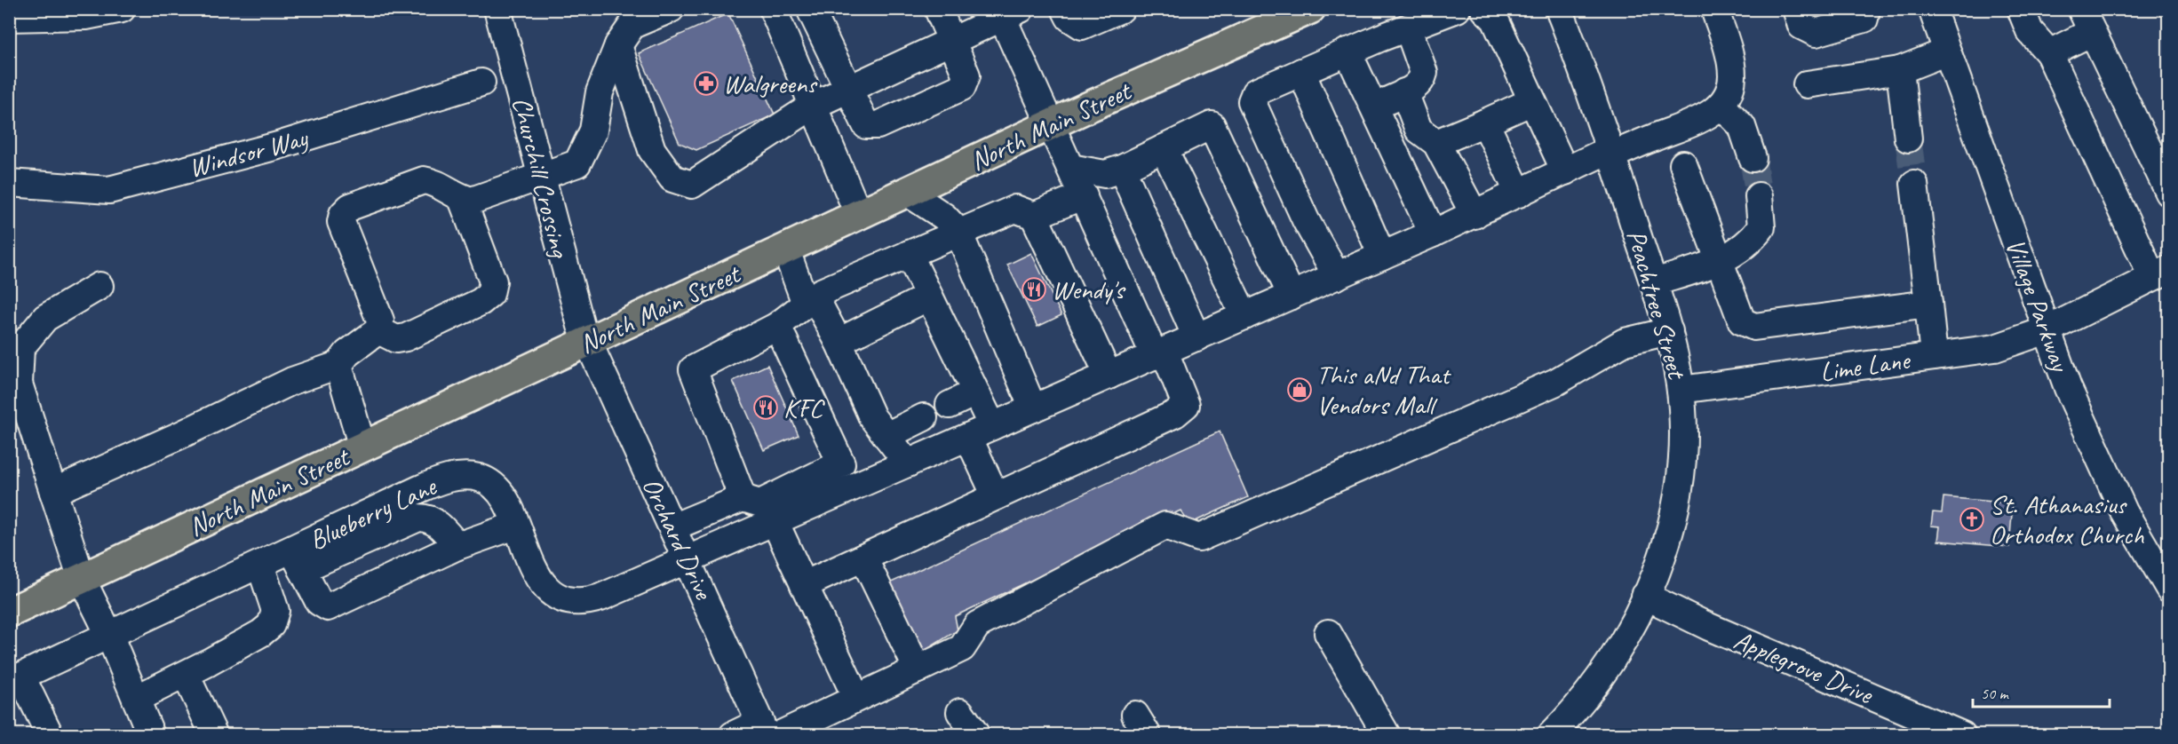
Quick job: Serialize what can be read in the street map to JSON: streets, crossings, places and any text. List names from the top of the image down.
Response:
{
  "streets": {
    "main road": ["North Main Street"],
    "street": [
      "Windsor Way",
      "Churchill Crossing",
      "Peachtree Street",
      "Village Parkway",
      "Lime Lane",
      "Blueberry Lane",
      "Orchard Drive",
      "Applegrove Drive"
    ]
  },
  "crossings": [
    ["North Main Street", "Churchill Crossing"],
    ["North Main Street", "Orchard Drive"],
    ["Churchill Crossing", "Orchard Drive"],
    ["Peachtree Street", "Lime Lane"],
    ["Peachtree Street", "Blueberry Lane"],
    ["Peachtree Street", "Applegrove Drive"],
    ["Village Parkway", "Lime Lane"],
    ["Blueberry Lane", "Orchard Drive"]
  ],
  "places": {
    "pharmacy": ["Walgreens"],
    "restaurant": ["Wendy's", "KFC"],
    "shop": ["This aNd That Vendors Mall"],
    "church": ["St. Athanasius Orthodox Church"]
  },
  "scale_bar": "50 m"
}
